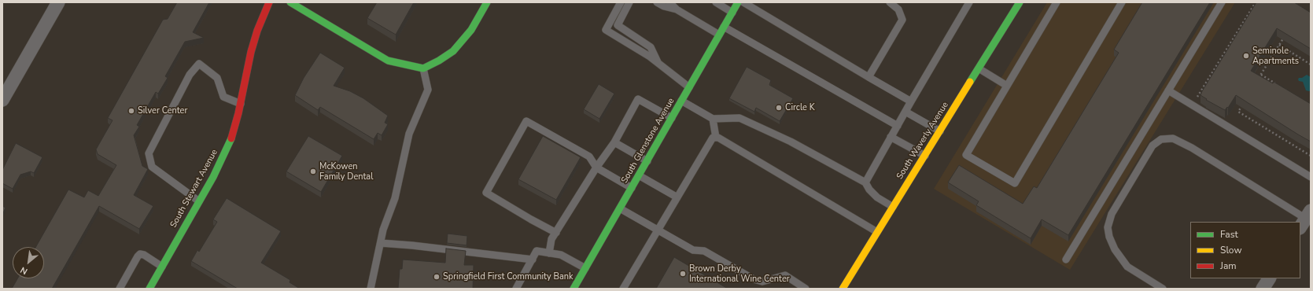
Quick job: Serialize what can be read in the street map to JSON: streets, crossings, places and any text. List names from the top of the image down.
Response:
{
  "streets": {
    "street": ["South Glenstone Avenue", "South Waverly Avenue", "South Stewart Avenue"]
  },
  "places": [
    "Seminole Apartments",
    "Circle K",
    "Silver Center",
    "McKowen Family Dental",
    "Brown Derby International Wine Center",
    "Springfield First Community Bank"
  ],
  "legend": ["Fast", "Slow", "Jam"],
  "north": "bottom left"
}
